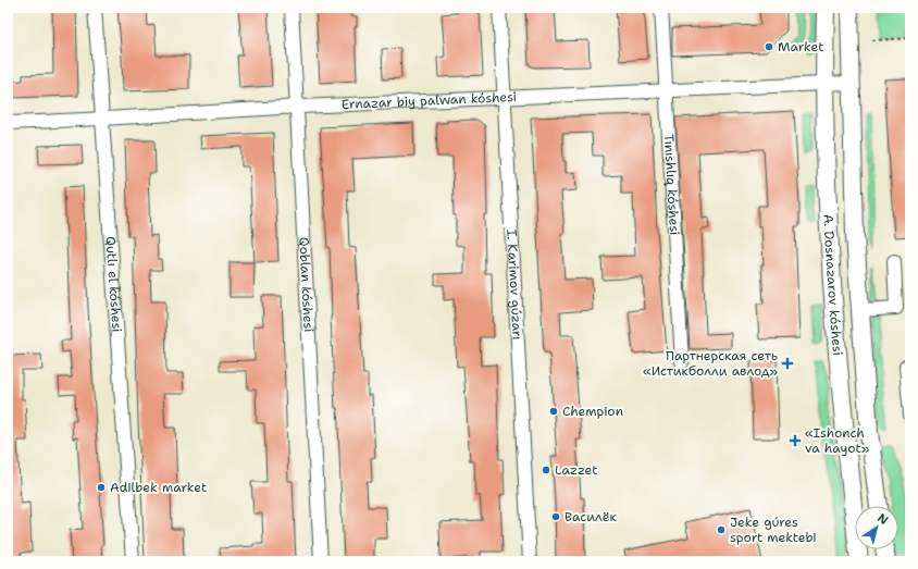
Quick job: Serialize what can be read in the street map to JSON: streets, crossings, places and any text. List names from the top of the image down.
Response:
{
  "streets": {
    "main road": ["A. Dosnazarov kóshesi"],
    "street": [
      "Ernazar biy palwan kóshesi",
      "Tınıshlıq kóshesi",
      "I. Karimov gúzarı",
      "Qutlı el kóshesi",
      "Qoblan kóshesi"
    ]
  },
  "crossings": [
    ["Ernazar biy palwan kóshesi", "Tınıshlıq kóshesi"],
    ["Ernazar biy palwan kóshesi", "I. Karimov gúzarı"],
    ["Ernazar biy palwan kóshesi", "Qutlı el kóshesi"],
    ["Ernazar biy palwan kóshesi", "Qoblan kóshesi"],
    ["Ernazar biy palwan kóshesi", "A. Dosnazarov kóshesi"]
  ],
  "places": {
    "other": [
      "Market",
      "Chempion",
      "Lazzet",
      "Adilbek market",
      "Василёк",
      "Jeke gúres sport mektebi"
    ],
    "health": ["Партнерская сеть «Истикболли авлод»", "«Ishonch va hayot»"]
  },
  "north": "top right"
}
